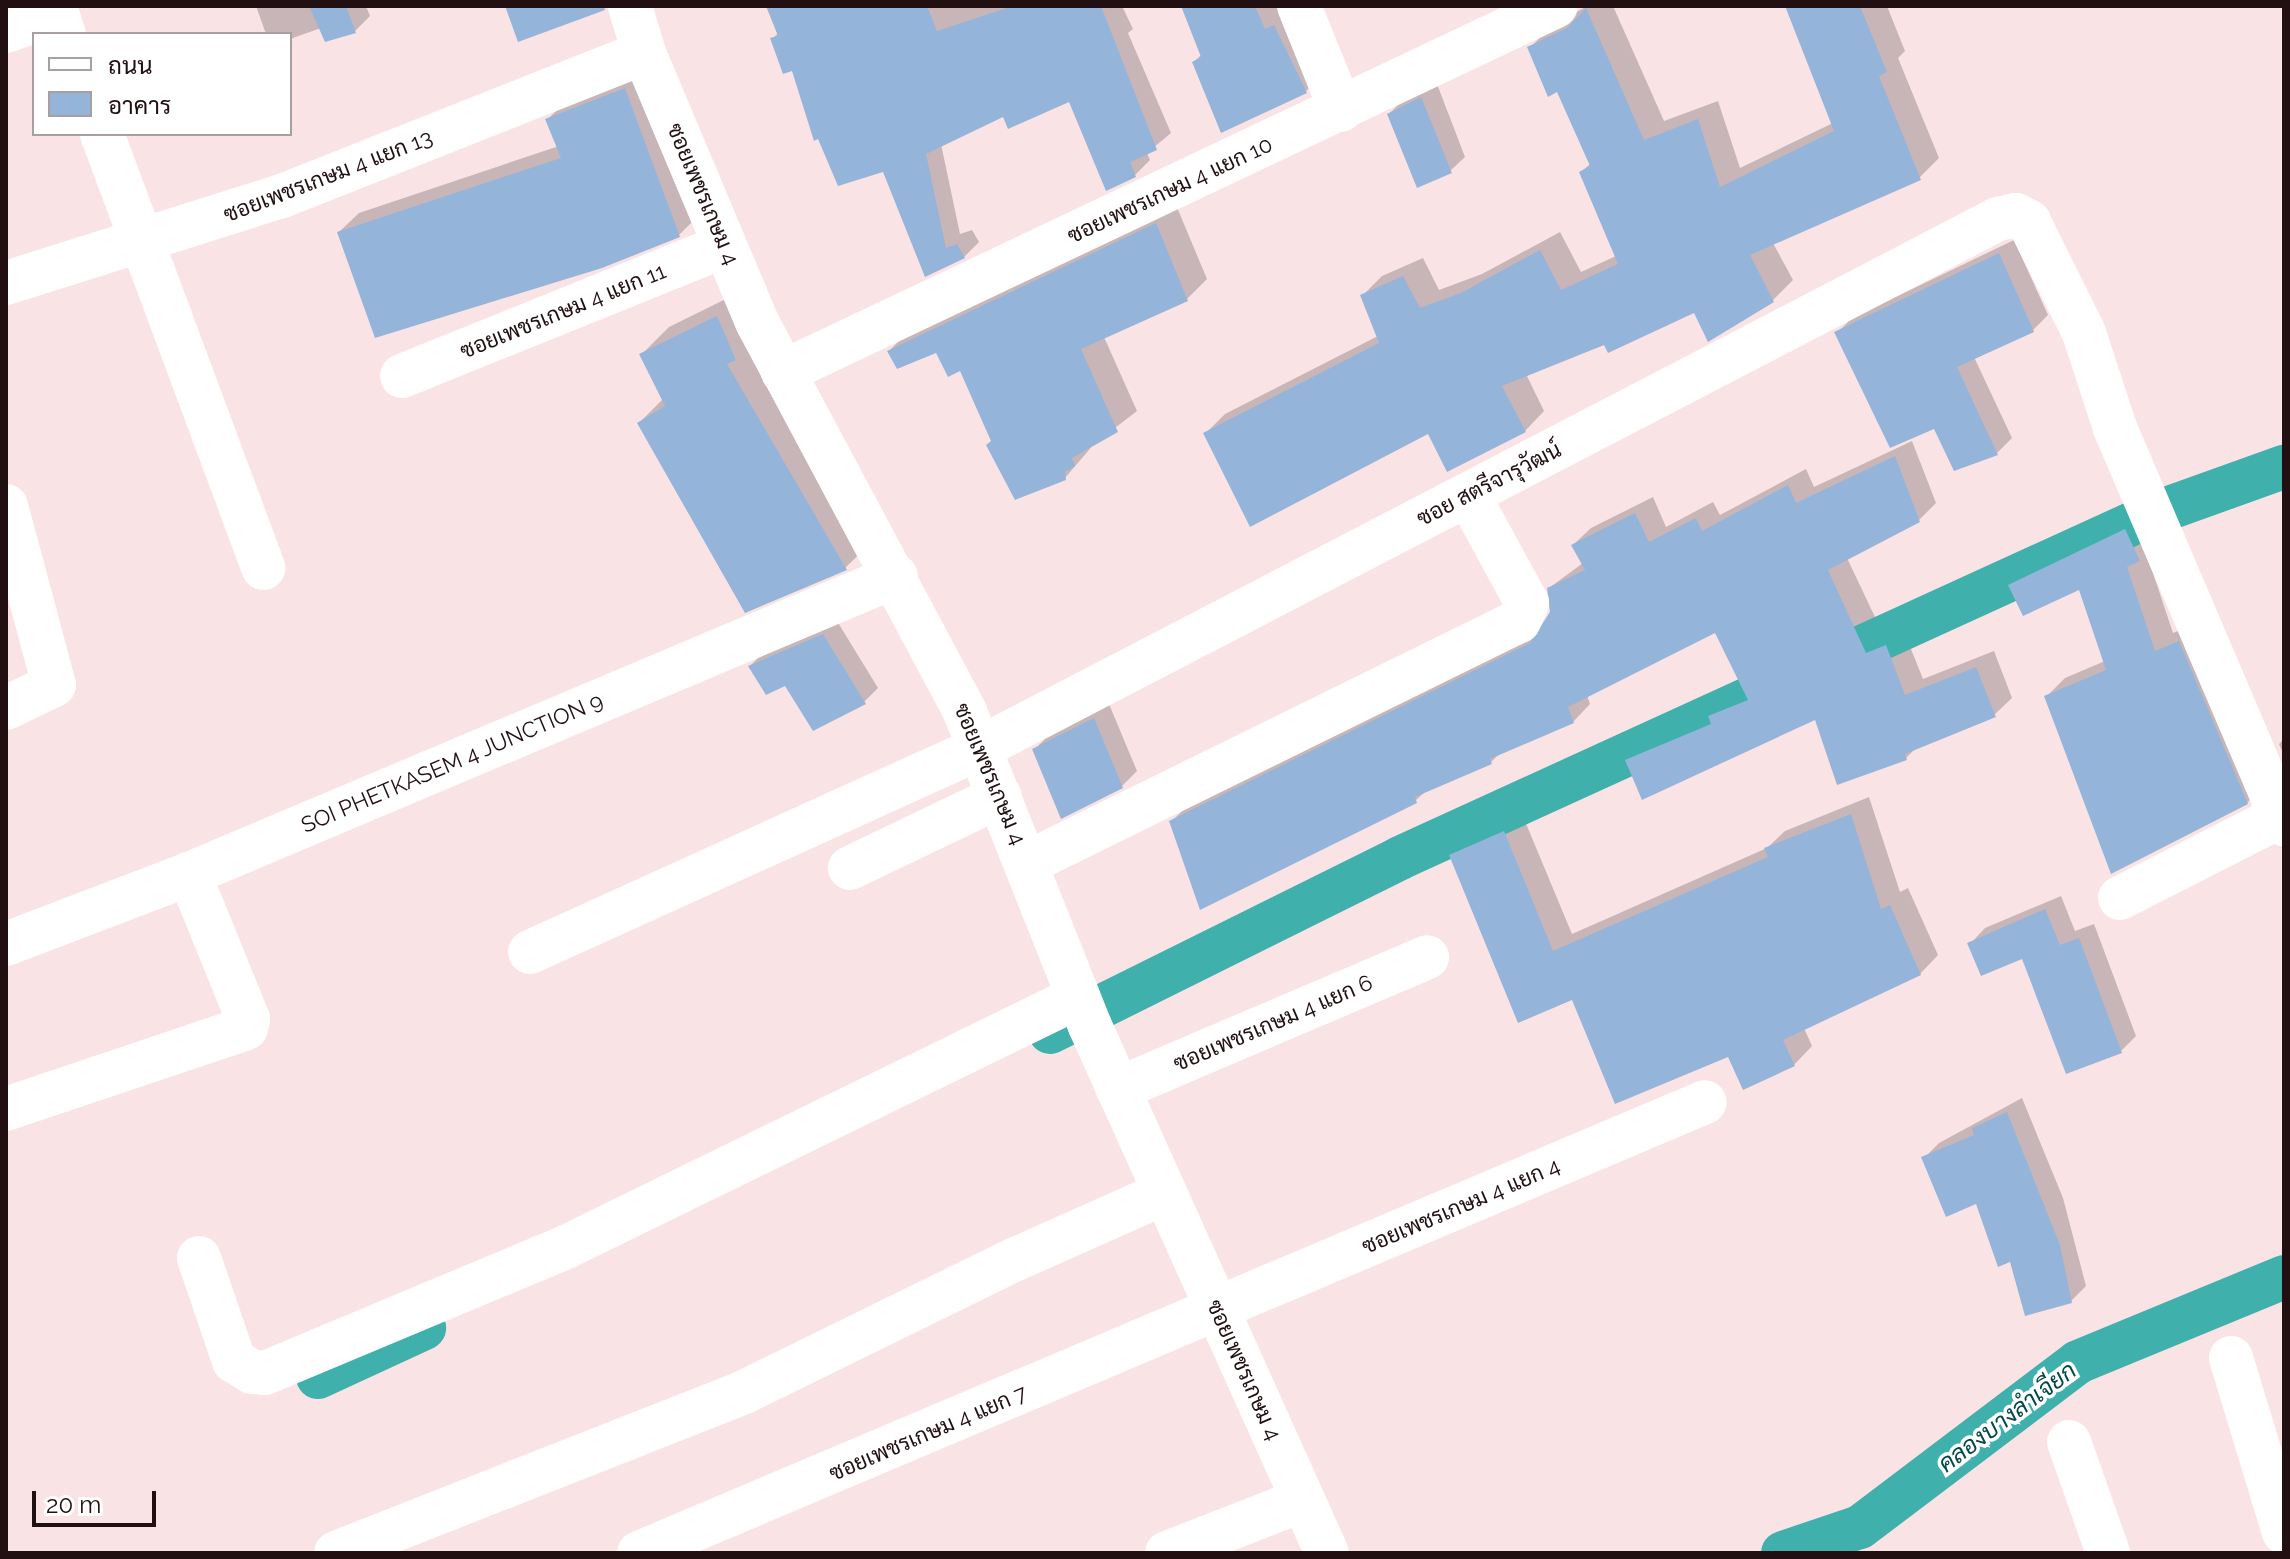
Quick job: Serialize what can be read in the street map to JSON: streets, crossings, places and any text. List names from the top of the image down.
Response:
{
  "streets": {
    "street": [
      "ซอยเพชรเกษม 4 แยก 13",
      "ซอยเพชรเกษม 4 แยก 10",
      "ซอยเพชรเกษม 4",
      "ซอยเพชรเกษม 4 แยก 11",
      "ซอย สตรีจารุวัฒน์",
      "SOI PHETKASEM 4 JUNCTION 9",
      "ซอยเพชรเกษม 4 แยก 6",
      "ซอยเพชรเกษม 4 แยก 4",
      "ซอยเพชรเกษม 4 แยก 7"
    ]
  },
  "crossings": [
    ["ซอยเพชรเกษม 4 แยก 13", "ซอยเพชรเกษม 4"],
    ["ซอยเพชรเกษม 4 แยก 10", "ซอยเพชรเกษม 4"],
    ["ซอยเพชรเกษม 4", "ซอยเพชรเกษม 4 แยก 11"],
    ["ซอยเพชรเกษม 4", "ซอย สตรีจารุวัฒน์"],
    ["ซอยเพชรเกษม 4", "SOI PHETKASEM 4 JUNCTION 9"],
    ["ซอยเพชรเกษม 4", "ซอยเพชรเกษม 4 แยก 6"],
    ["ซอยเพชรเกษม 4", "ซอยเพชรเกษม 4 แยก 4"],
    ["ซอยเพชรเกษม 4", "ซอยเพชรเกษม 4 แยก 7"],
    ["ซอยเพชรเกษม 4 แยก 4", "ซอยเพชรเกษม 4 แยก 7"]
  ],
  "water": ["คลองบางลำเจียก"],
  "legend": ["ถนน", "อาคาร"],
  "scale_bar": "20 m"
}
